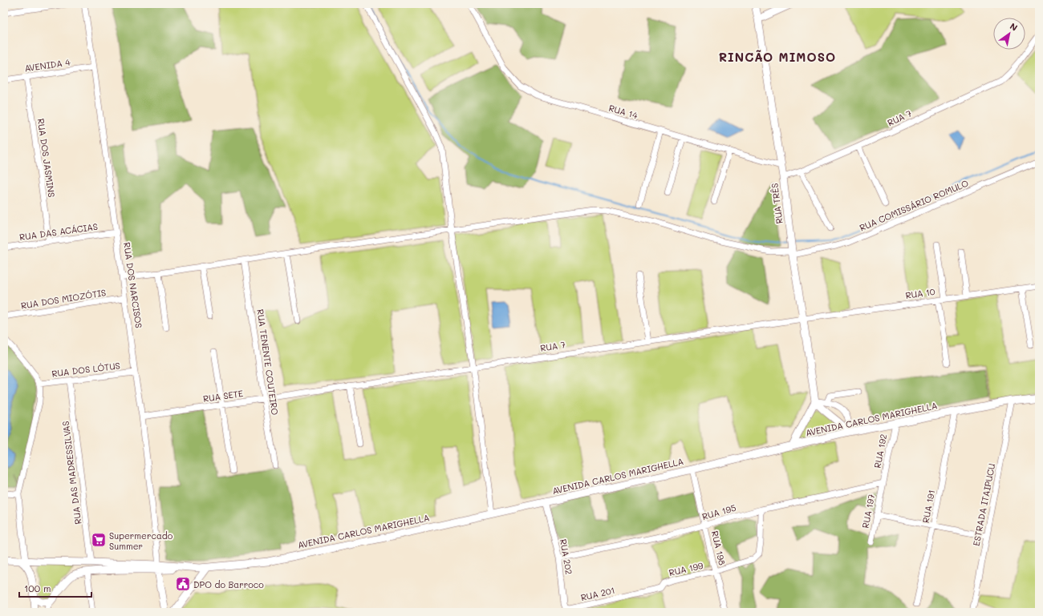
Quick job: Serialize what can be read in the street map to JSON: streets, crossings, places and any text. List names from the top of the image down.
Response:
{
  "streets": {
    "main road": ["RUA TRÊS", "AVENIDA CARLOS MARIGHELLA"],
    "street": [
      "AVENIDA 4",
      "RUA 14",
      "RUA 7",
      "RUA DOS JASMINS",
      "RUA COMISSÁRIO ROMULO",
      "RUA DAS ACÁCIAS",
      "RUA DOS NARCISOS",
      "RUA 10",
      "RUA DOS MIOZÓTIS",
      "RUA TENENTE COUTEIRO",
      "RUA DOS LÓTUS",
      "RUA SETE",
      "RUA 192",
      "RUA DAS MADRESSILVAS",
      "ESTRADA ITAIPUCU",
      "RUA 191",
      "RUA 197",
      "RUA 195",
      "RUA 198",
      "RUA 202",
      "RUA 199",
      "RUA 201"
    ]
  },
  "crossings": [
    ["AVENIDA 4", "RUA DOS JASMINS"],
    ["AVENIDA 4", "RUA DOS NARCISOS"],
    ["RUA 14", "RUA TRÊS"],
    ["RUA 7", "RUA TRÊS"],
    ["RUA 7", "RUA 10"],
    ["RUA 7", "RUA SETE"],
    ["RUA DOS JASMINS", "RUA DAS ACÁCIAS"],
    ["RUA TRÊS", "RUA COMISSÁRIO ROMULO"],
    ["RUA TRÊS", "RUA 10"],
    ["RUA DAS ACÁCIAS", "RUA DOS NARCISOS"],
    ["RUA DOS NARCISOS", "RUA DOS MIOZÓTIS"],
    ["RUA DOS NARCISOS", "RUA DOS LÓTUS"],
    ["RUA DOS NARCISOS", "RUA SETE"],
    ["RUA DOS NARCISOS", "AVENIDA CARLOS MARIGHELLA"],
    ["RUA TENENTE COUTEIRO", "RUA SETE"],
    ["RUA DOS LÓTUS", "RUA DAS MADRESSILVAS"],
    ["AVENIDA CARLOS MARIGHELLA", "RUA 192"],
    ["AVENIDA CARLOS MARIGHELLA", "RUA DAS MADRESSILVAS"],
    ["AVENIDA CARLOS MARIGHELLA", "ESTRADA ITAIPUCU"],
    ["AVENIDA CARLOS MARIGHELLA", "RUA 191"],
    ["AVENIDA CARLOS MARIGHELLA", "RUA 198"],
    ["AVENIDA CARLOS MARIGHELLA", "RUA 202"],
    ["RUA 192", "RUA 197"],
    ["RUA 192", "RUA 195"],
    ["RUA 197", "RUA 195"],
    ["RUA 195", "RUA 198"],
    ["RUA 195", "RUA 202"],
    ["RUA 198", "RUA 199"],
    ["RUA 202", "RUA 201"],
    ["RUA 199", "RUA 201"]
  ],
  "districts": ["RINCÃO MIMOSO"],
  "places": {
    "supermarket": ["Supermercado Summer"],
    "public building": ["DPO do Barroco"]
  },
  "scale_bar": "100 m",
  "north": "top right"
}
